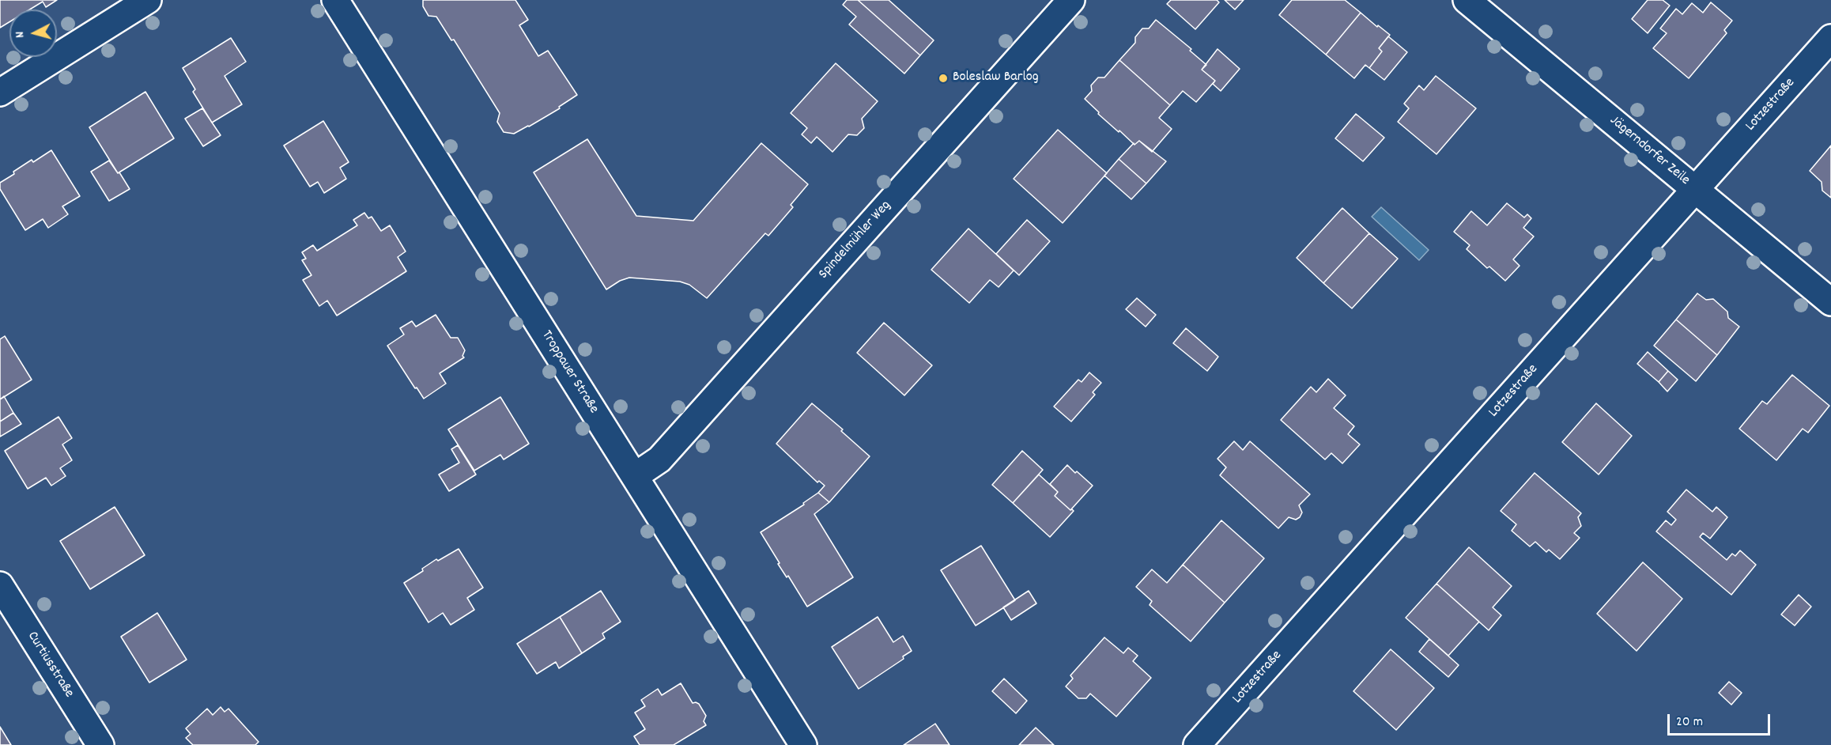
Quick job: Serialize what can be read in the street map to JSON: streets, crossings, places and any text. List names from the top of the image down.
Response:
{
  "streets": {
    "street": [
      "Lotzestraße",
      "Jägerndorfer Zeile",
      "Spindelmühler Weg",
      "Troppauer Straße",
      "Curtiusstraße"
    ]
  },
  "crossings": [
    ["Lotzestraße", "Jägerndorfer Zeile"],
    ["Spindelmühler Weg", "Troppauer Straße"]
  ],
  "places": ["Boleslaw Barlog"],
  "scale_bar": "20 m",
  "north": "left"
}
